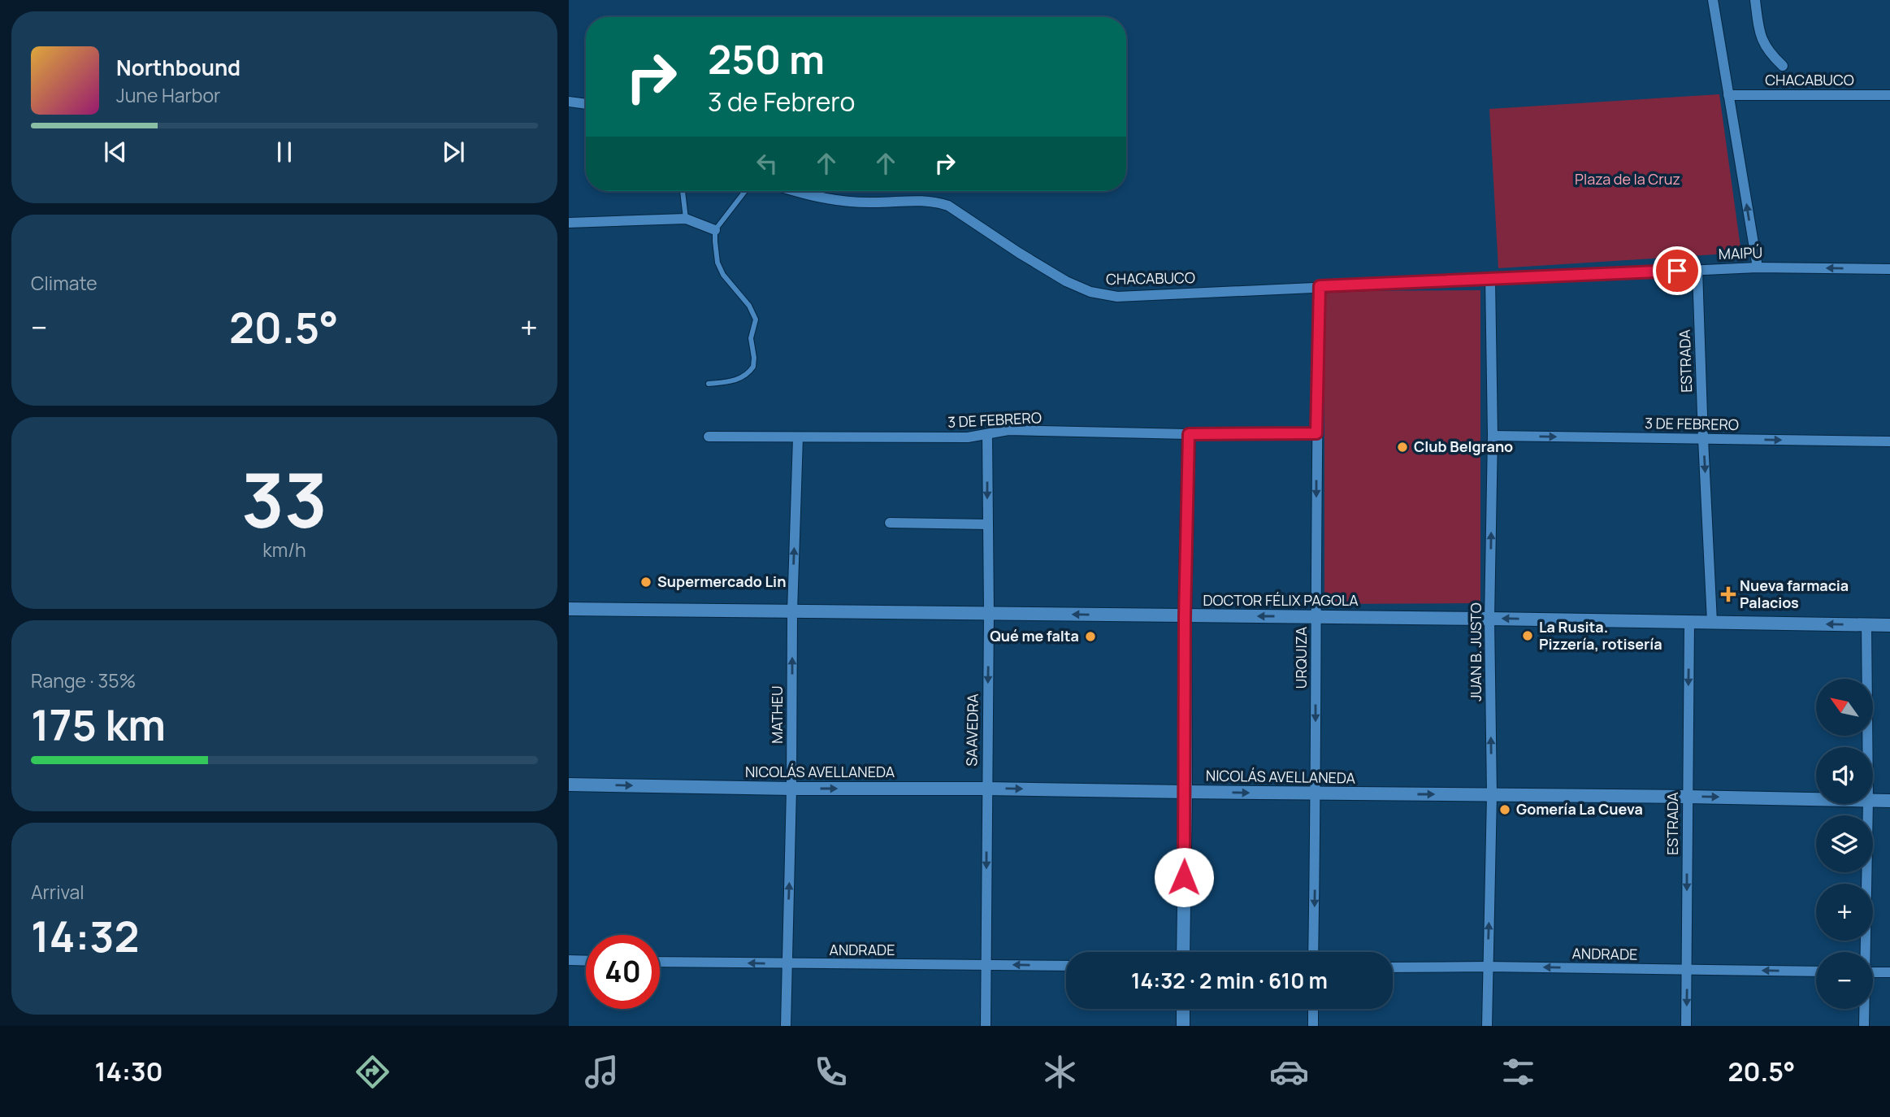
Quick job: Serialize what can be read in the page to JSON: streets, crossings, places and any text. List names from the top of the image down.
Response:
{
  "streets": {
    "street": [
      "CHACABUCO",
      "MAIPÚ",
      "ESTRADA",
      "3 DE FEBRERO",
      "DOCTOR FÉLIX PAGOLA",
      "JUAN B. JUSTO",
      "URQUIZA",
      "MATHEU",
      "SAAVEDRA",
      "NICOLÁS AVELLANEDA",
      "ANDRADE"
    ]
  },
  "crossings": [
    ["CHACABUCO", "MAIPÚ"],
    ["CHACABUCO", "JUAN B. JUSTO"],
    ["CHACABUCO", "URQUIZA"],
    ["MAIPÚ", "ESTRADA"],
    ["MAIPÚ", "JUAN B. JUSTO"],
    ["ESTRADA", "3 DE FEBRERO"],
    ["ESTRADA", "DOCTOR FÉLIX PAGOLA"],
    ["ESTRADA", "NICOLÁS AVELLANEDA"],
    ["ESTRADA", "ANDRADE"],
    ["3 DE FEBRERO", "JUAN B. JUSTO"],
    ["3 DE FEBRERO", "URQUIZA"],
    ["3 DE FEBRERO", "MATHEU"],
    ["3 DE FEBRERO", "SAAVEDRA"],
    ["DOCTOR FÉLIX PAGOLA", "JUAN B. JUSTO"],
    ["DOCTOR FÉLIX PAGOLA", "URQUIZA"],
    ["DOCTOR FÉLIX PAGOLA", "MATHEU"],
    ["DOCTOR FÉLIX PAGOLA", "SAAVEDRA"],
    ["JUAN B. JUSTO", "NICOLÁS AVELLANEDA"],
    ["JUAN B. JUSTO", "ANDRADE"],
    ["URQUIZA", "NICOLÁS AVELLANEDA"],
    ["MATHEU", "NICOLÁS AVELLANEDA"],
    ["MATHEU", "ANDRADE"],
    ["SAAVEDRA", "NICOLÁS AVELLANEDA"],
    ["SAAVEDRA", "ANDRADE"]
  ],
  "one_way": [
    "ESTRADA",
    "3 DE FEBRERO",
    "DOCTOR FÉLIX PAGOLA",
    "JUAN B. JUSTO",
    "URQUIZA",
    "MATHEU",
    "SAAVEDRA",
    "NICOLÁS AVELLANEDA",
    "ANDRADE"
  ],
  "parks": ["Plaza de la Cruz"],
  "places": {
    "other": [
      "Club Belgrano",
      "Supermercado Lin",
      "La Rusita. Pizzería, rotisería",
      "Qué me falta",
      "Gomería La Cueva"
    ],
    "health": ["Nueva farmacia Palacios"]
  },
  "north": "top left",
  "page": {
    "turn": ["250 m", "3 de Febrero"],
    "song": ["Northbound", "June Harbor"],
    "tile": [
      "Climate",
      ["33", "km/h"],
      ["Range · 35%", "175 km"],
      ["Arrival", "14:32"]
    ],
    "heat": ["−", "20.5°", "+"],
    "map_buttons": ["+", "−"],
    "limit": "40",
    "trip": "14:32 · 2 min · 610 m",
    "tabs": ["14:30", "20.5°"]
  }
}
